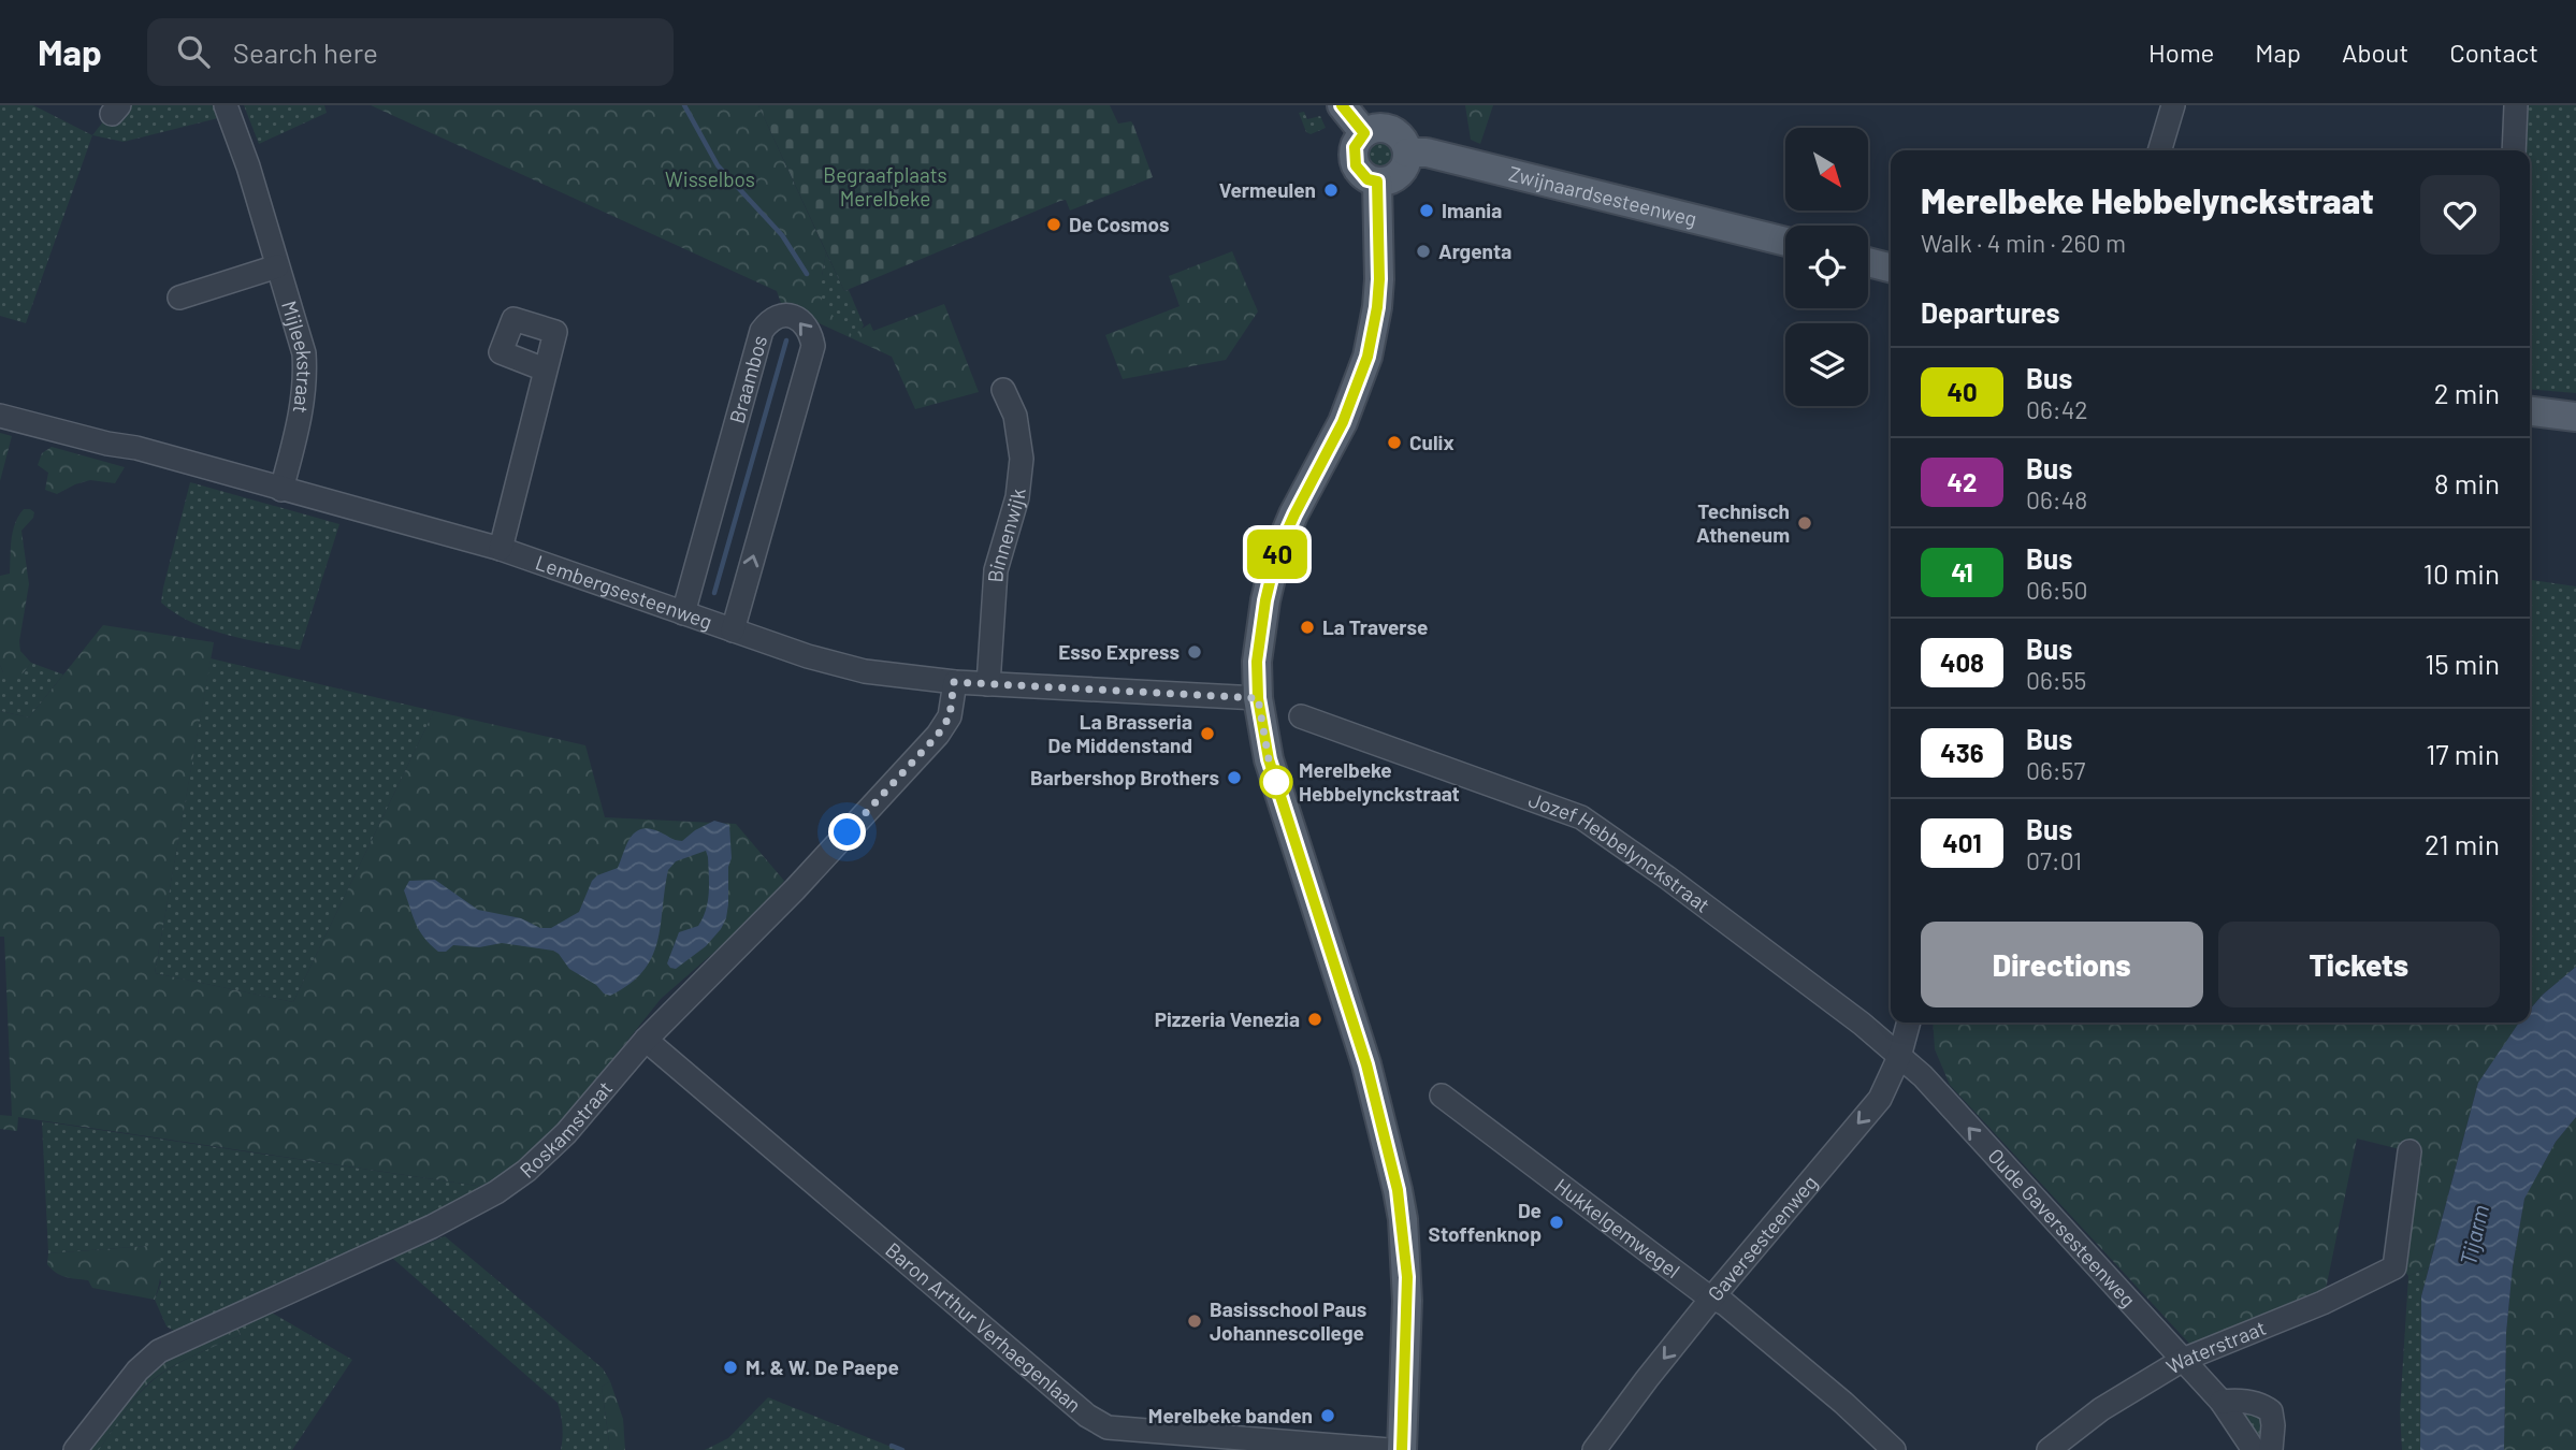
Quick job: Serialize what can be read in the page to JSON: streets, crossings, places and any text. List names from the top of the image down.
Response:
{
  "streets": {
    "main road": ["Zwijnaardsesteenweg"],
    "street": [
      "Mijleekstraat",
      "Braambos",
      "Binnenwijk",
      "Lembergsesteenweg",
      "Jozef Hebbelynckstraat",
      "Roskamstraat",
      "Hukkelgemwegel",
      "Oude Gaversesteenweg",
      "Gaversesteenweg",
      "Baron Arthur Verhaegenlaan",
      "Waterstraat"
    ]
  },
  "crossings": [
    ["Mijleekstraat", "Lembergsesteenweg"],
    ["Braambos", "Lembergsesteenweg"],
    ["Binnenwijk", "Lembergsesteenweg"],
    ["Lembergsesteenweg", "Roskamstraat"],
    ["Jozef Hebbelynckstraat", "Oude Gaversesteenweg"],
    ["Jozef Hebbelynckstraat", "Gaversesteenweg"],
    ["Roskamstraat", "Baron Arthur Verhaegenlaan"],
    ["Hukkelgemwegel", "Gaversesteenweg"],
    ["Oude Gaversesteenweg", "Gaversesteenweg"],
    ["Oude Gaversesteenweg", "Waterstraat"]
  ],
  "one_way": ["Oude Gaversesteenweg", "Gaversesteenweg"],
  "water": ["Tijarm"],
  "parks": ["Begraafplaats Merelbeke", "Wisselbos"],
  "places": [
    "Vermeulen",
    "Imania",
    "De Cosmos",
    "Argenta",
    "Culix",
    "Technisch Atheneum",
    "La Traverse",
    "Esso Express",
    "La Brasseria De Middenstand",
    "Barbershop Brothers",
    "Merelbeke Hebbelynckstraat",
    "Pizzeria Venezia",
    "De Stoffenknop",
    "Basisschool Paus Johannescollege",
    "M. & W. De Paepe",
    "Merelbeke banden"
  ],
  "lines": ["bus line 40"],
  "north": "bottom right",
  "page": {
    "header": "Map",
    "search": "Search here",
    "nav": [
      "Home",
      "Map",
      "About",
      "Contact"
    ],
    "on_map": "40",
    "heading": [
      ["Merelbeke Hebbelynckstraat", "Walk · 4 min · 260 m"],
      "Departures"
    ],
    "list": [
      {
        "mark": "40",
        "name": "Bus",
        "note": "06:42",
        "value": "2 min"
      },
      {
        "mark": "42",
        "name": "Bus",
        "note": "06:48",
        "value": "8 min"
      },
      {
        "mark": "41",
        "name": "Bus",
        "note": "06:50",
        "value": "10 min"
      },
      {
        "mark": "408",
        "name": "Bus",
        "note": "06:55",
        "value": "15 min"
      },
      {
        "mark": "436",
        "name": "Bus",
        "note": "06:57",
        "value": "17 min"
      },
      {
        "mark": "401",
        "name": "Bus",
        "note": "07:01",
        "value": "21 min"
      }
    ],
    "buttons": ["Directions", "Tickets"]
  }
}
